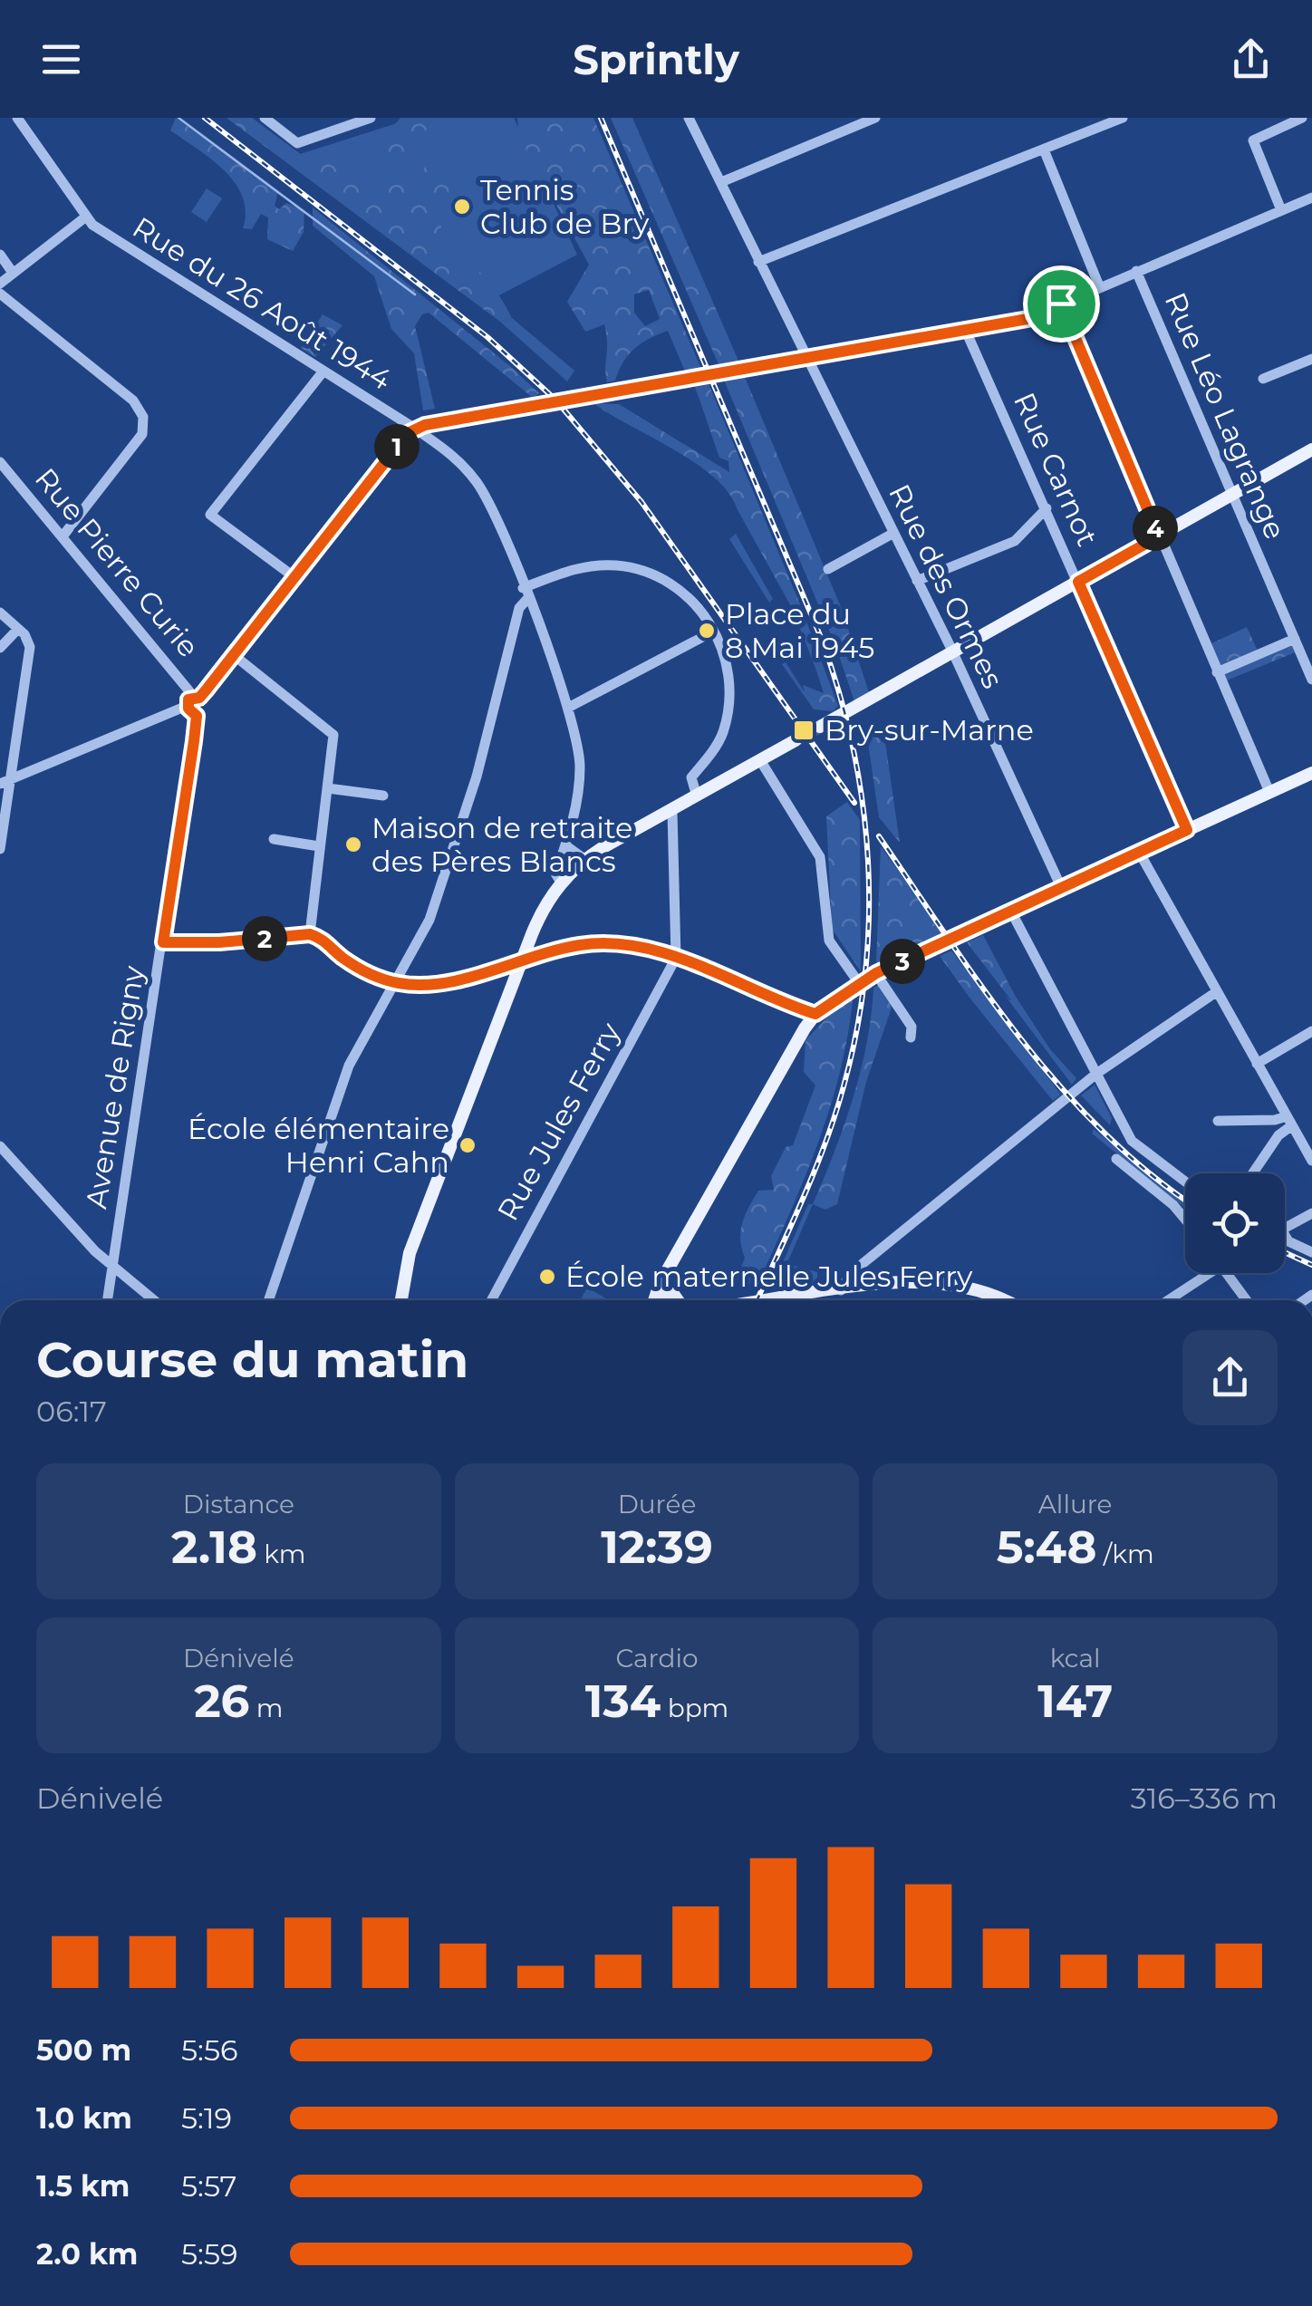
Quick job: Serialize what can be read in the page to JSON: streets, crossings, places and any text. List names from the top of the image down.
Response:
{
  "streets": {
    "street": [
      "Rue du 26 Août 1944",
      "Rue Léo Lagrange",
      "Rue Carnot",
      "Rue Pierre Curie",
      "Rue des Ormes",
      "Avenue de Rigny",
      "Rue Jules Ferry"
    ]
  },
  "crossings": [
    ["Rue Pierre Curie", "Avenue de Rigny"]
  ],
  "places": {
    "other": [
      "Tennis Club de Bry",
      "Place du 8 Mai 1945",
      "Maison de retraite des Pères Blancs",
      "École élémentaire Henri Cahn",
      "École maternelle Jules Ferry"
    ],
    "transit": ["Bry-sur-Marne"]
  },
  "page": {
    "header": "Sprintly",
    "pins": [
      "1",
      "4",
      "2",
      "3"
    ],
    "heading": ["Course du matin", "06:17"],
    "stats": [
      ["Distance", "2.18 km"],
      ["Durée", "12:39"],
      ["Allure", "5:48 /km"],
      ["Dénivelé", "26 m"],
      ["Cardio", "134 bpm"],
      ["kcal", "147"]
    ],
    "chart": ["Dénivelé", "316–336 m"],
    "list": [
      {
        "name": "500 m",
        "note": "5:56"
      },
      {
        "name": "1.0 km",
        "note": "5:19"
      },
      {
        "name": "1.5 km",
        "note": "5:57"
      },
      {
        "name": "2.0 km",
        "note": "5:59"
      }
    ]
  }
}
